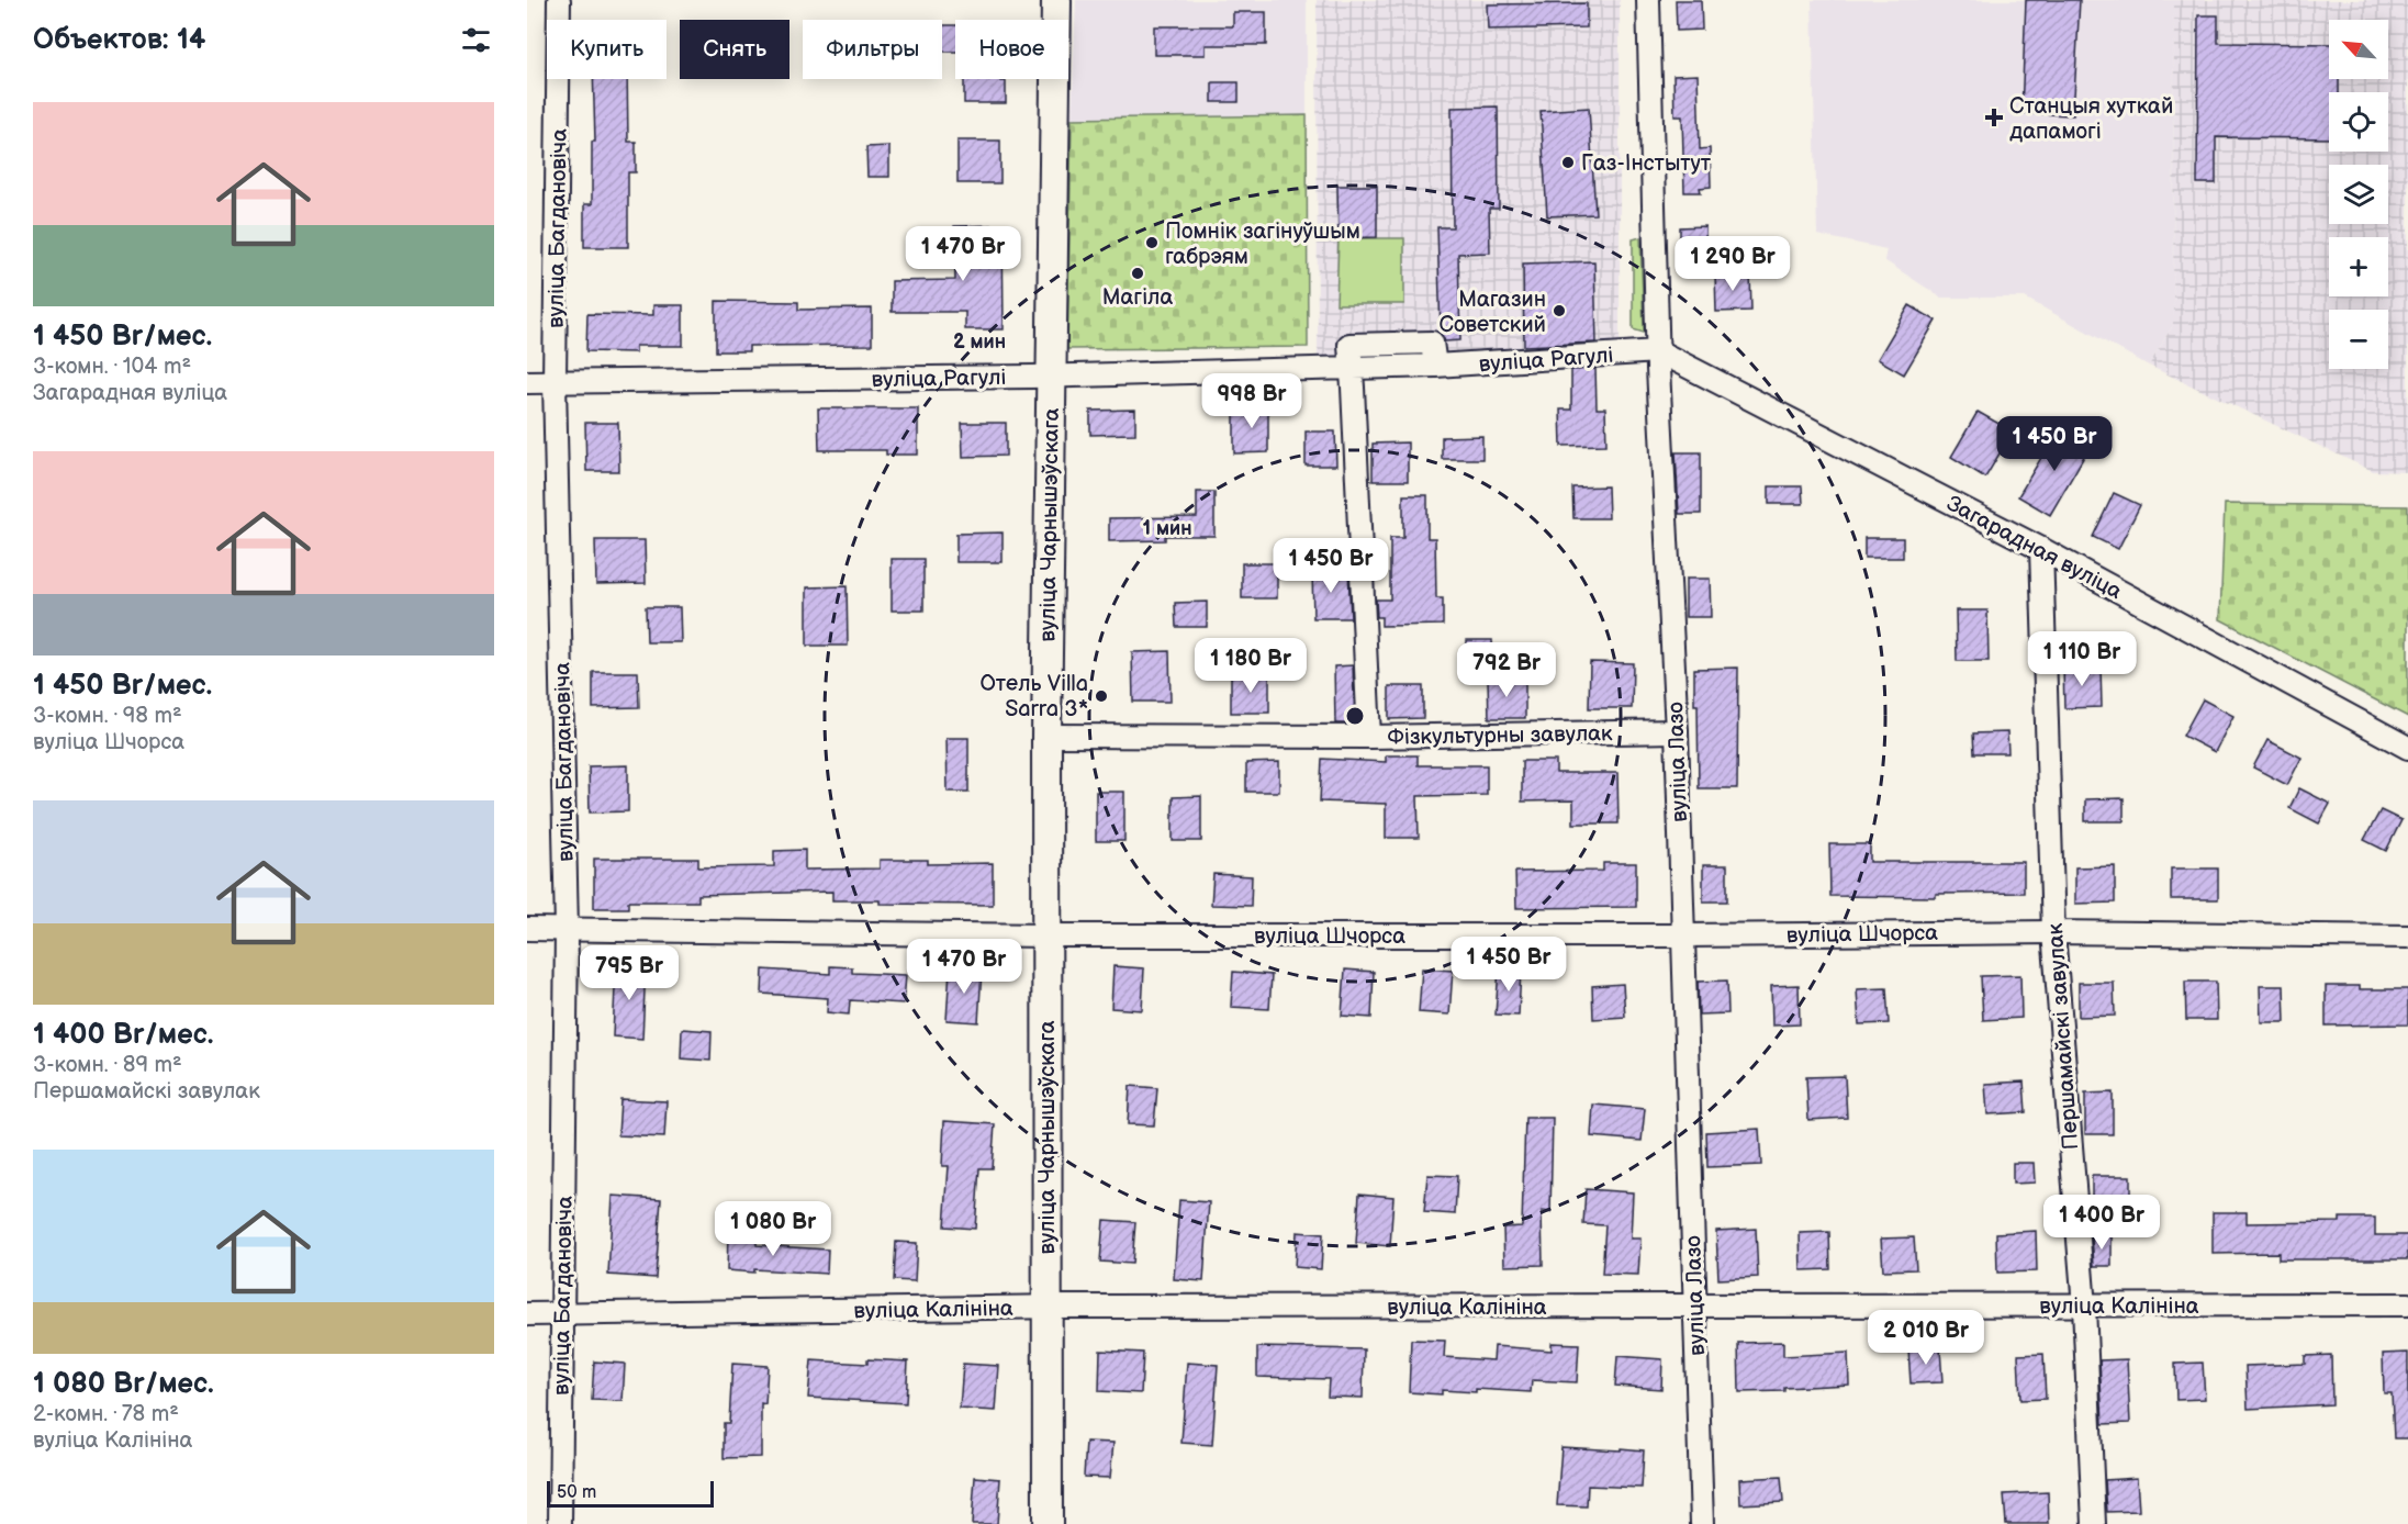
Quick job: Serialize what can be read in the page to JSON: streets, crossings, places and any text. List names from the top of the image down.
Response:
{
  "streets": {
    "main road": ["вуліца Чарнышэўскага"],
    "street": [
      "вуліца Багдановіча",
      "вуліца Рагулі",
      "Загарадная вуліца",
      "Фізкультурны завулак",
      "вуліца Лазо",
      "вуліца Шчорса",
      "Першамайскі завулак",
      "вуліца Калініна"
    ]
  },
  "crossings": [
    ["вуліца Багдановіча", "вуліца Рагулі"],
    ["вуліца Багдановіча", "вуліца Шчорса"],
    ["вуліца Багдановіча", "вуліца Калініна"],
    ["вуліца Рагулі", "вуліца Чарнышэўскага"],
    ["вуліца Рагулі", "Загарадная вуліца"],
    ["вуліца Рагулі", "вуліца Лазо"],
    ["вуліца Чарнышэўскага", "Фізкультурны завулак"],
    ["вуліца Чарнышэўскага", "вуліца Шчорса"],
    ["вуліца Чарнышэўскага", "вуліца Калініна"],
    ["Загарадная вуліца", "вуліца Лазо"],
    ["Загарадная вуліца", "Першамайскі завулак"],
    ["Фізкультурны завулак", "вуліца Лазо"],
    ["вуліца Лазо", "вуліца Шчорса"],
    ["вуліца Лазо", "вуліца Калініна"],
    ["вуліца Шчорса", "Першамайскі завулак"],
    ["Першамайскі завулак", "вуліца Калініна"]
  ],
  "places": {
    "health": ["Станцыя хуткай дапамогі"],
    "other": [
      "Газ-Інстытут",
      "Помнік загінуўшым габрэям",
      "Магіла",
      "Магазин Советский",
      "Отель Villa Sarra 3*"
    ]
  },
  "scale_bar": "50 m",
  "north": "top left",
  "page": {
    "heading": "Объектов: 14",
    "map_buttons": ["+", "−"],
    "chip": [
      "Купить",
      "Снять",
      "Фильтры",
      "Новое"
    ],
    "list": [
      {
        "name": "1 450 Br/мес.",
        "note": "3-комн. · 104 m² · Загарадная вуліца"
      },
      {
        "name": "1 450 Br/мес.",
        "note": "3-комн. · 98 m² · вуліца Шчорса"
      },
      {
        "name": "1 400 Br/мес.",
        "note": "3-комн. · 89 m² · Першамайскі завулак"
      },
      {
        "name": "1 080 Br/мес.",
        "note": "2-комн. · 78 m² · вуліца Калініна"
      }
    ],
    "price": [
      "1 470 Br",
      "1 290 Br",
      "998 Br",
      "1 450 Br",
      "1 450 Br",
      "1 110 Br",
      "1 180 Br",
      "792 Br",
      "1 450 Br",
      "1 470 Br",
      "795 Br",
      "1 400 Br",
      "1 080 Br",
      "2 010 Br"
    ],
    "scale": "50 m"
  },
  "rings": ["2 мин", "1 мин"]
}
